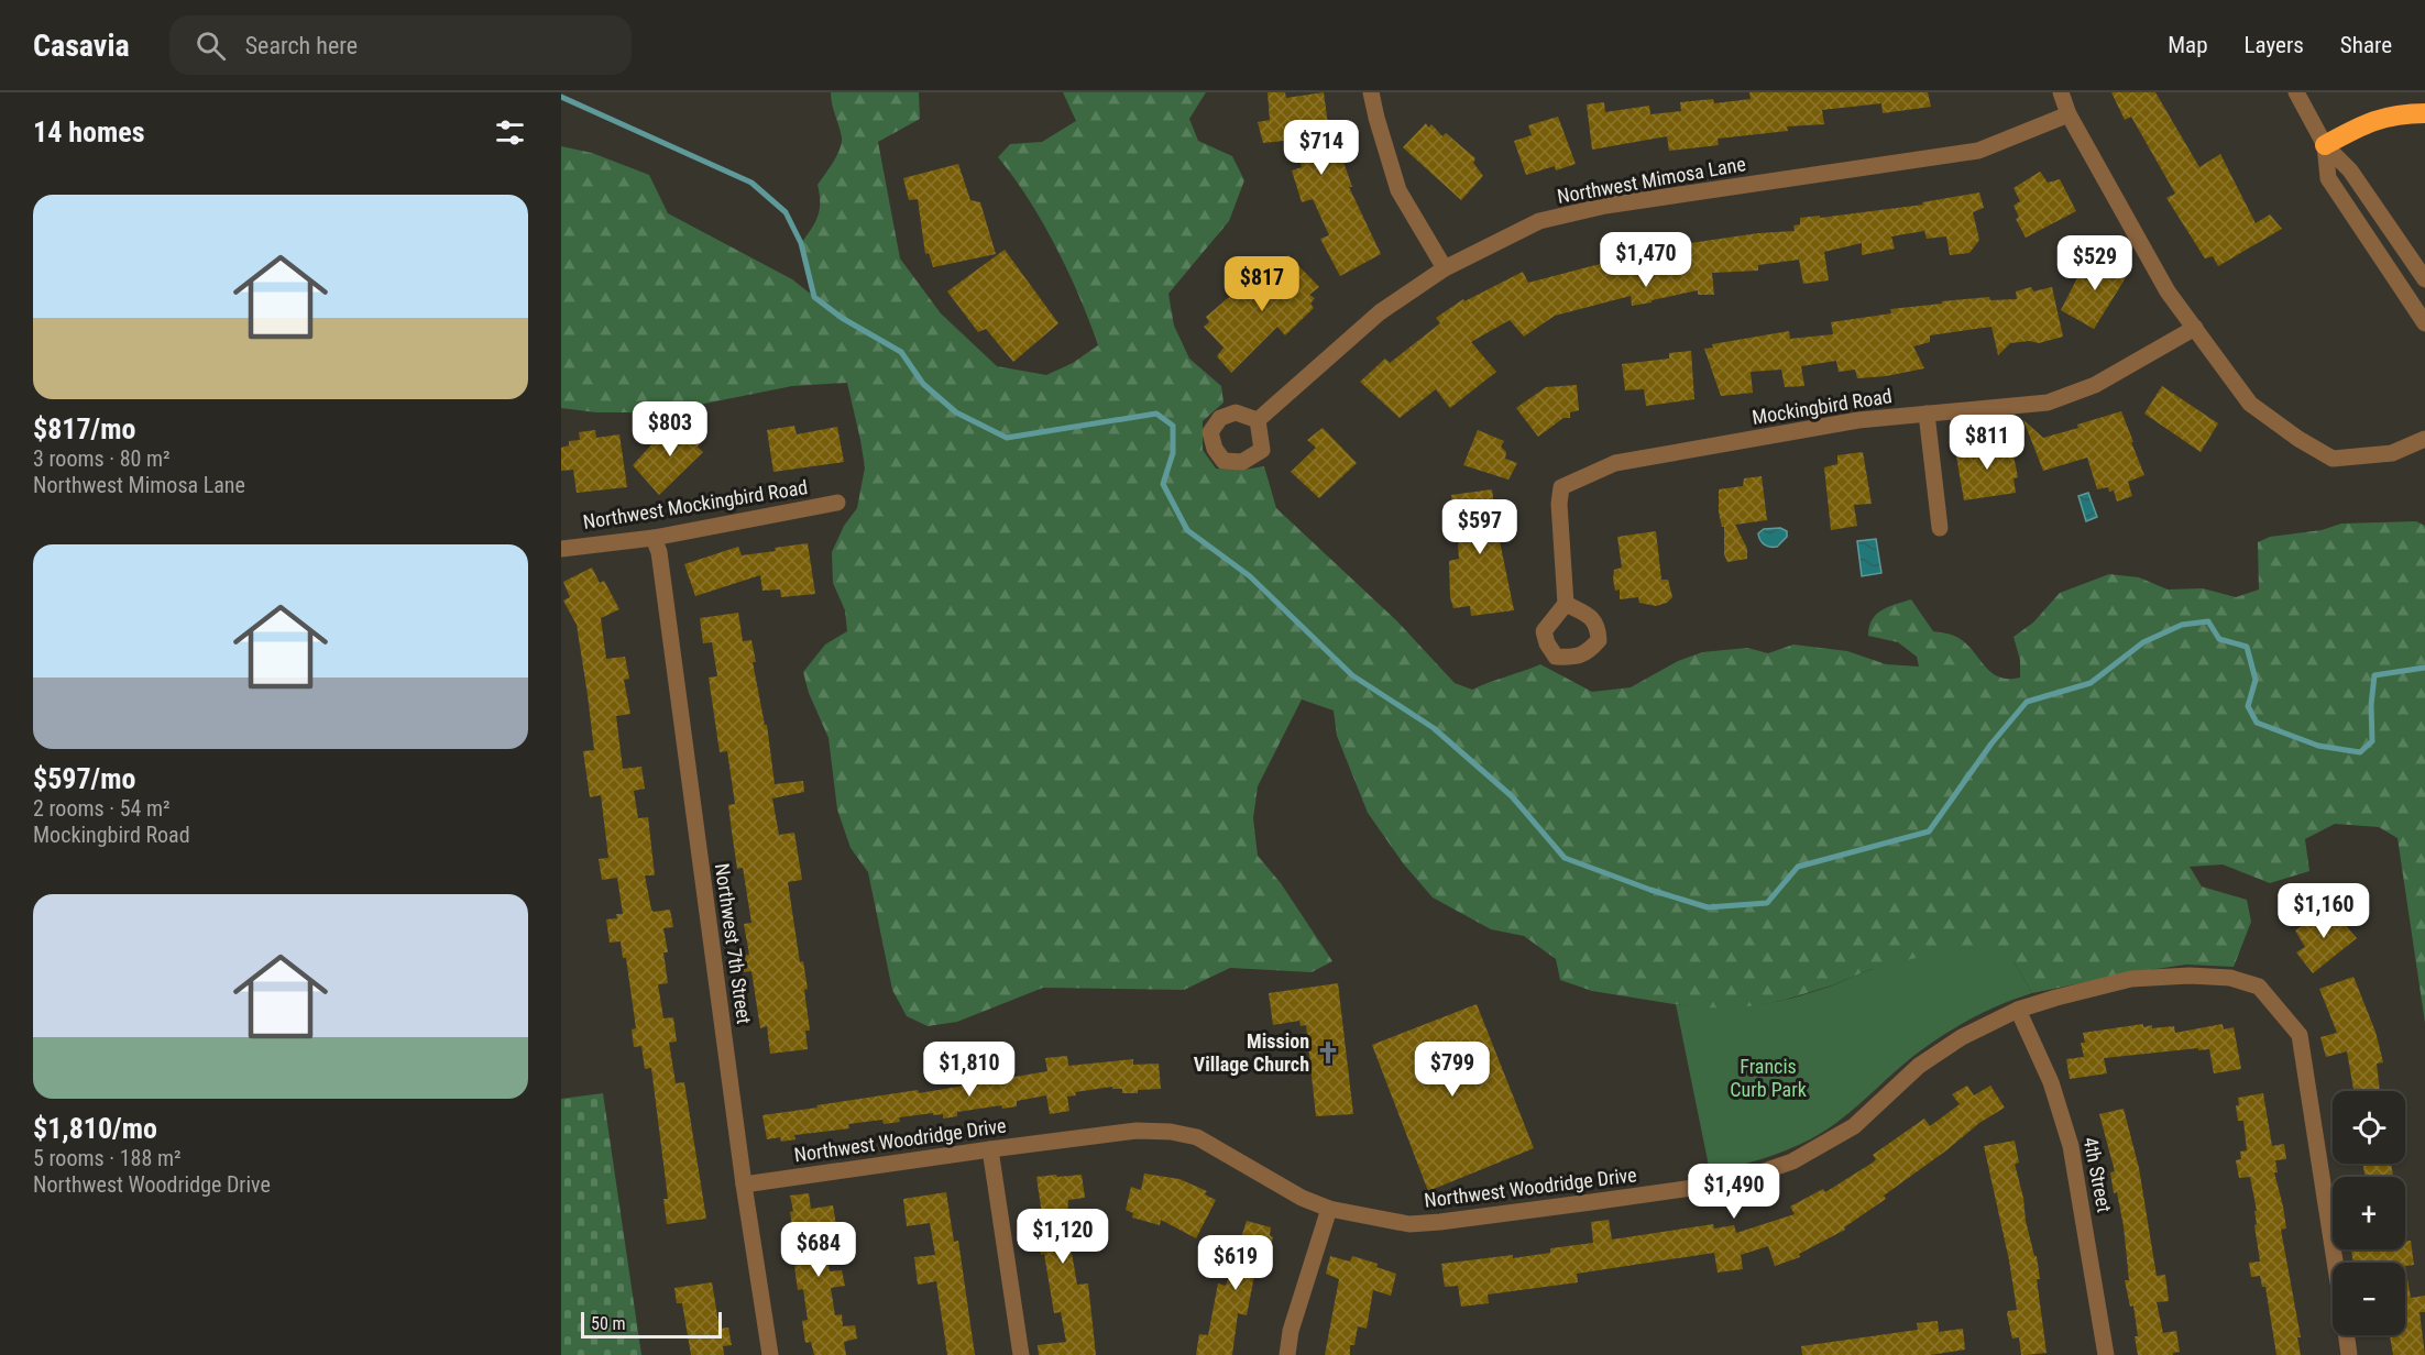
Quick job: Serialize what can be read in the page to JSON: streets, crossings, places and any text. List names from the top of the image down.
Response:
{
  "streets": {
    "street": [
      "Northwest Mimosa Lane",
      "Mockingbird Road",
      "Northwest Mockingbird Road",
      "Northwest 7th Street",
      "Northwest Woodridge Drive",
      "4th Street"
    ]
  },
  "crossings": [
    ["Northwest Mockingbird Road", "Northwest 7th Street"],
    ["Northwest 7th Street", "Northwest Woodridge Drive"],
    ["Northwest Woodridge Drive", "4th Street"]
  ],
  "parks": ["Francis Curb Park"],
  "places": {
    "church": ["Mission Village Church"]
  },
  "scale_bar": "50 m",
  "page": {
    "header": "Casavia",
    "search": "Search here",
    "nav": ["Map", "Layers", "Share"],
    "heading": "14 homes",
    "price": [
      "$714",
      "$1,470",
      "$529",
      "$817",
      "$803",
      "$811",
      "$597",
      "$1,160",
      "$1,810",
      "$799",
      "$1,490",
      "$1,120",
      "$684",
      "$619"
    ],
    "list": [
      {
        "name": "$817/mo",
        "note": "3 rooms · 80 m² · Northwest Mimosa Lane"
      },
      {
        "name": "$597/mo",
        "note": "2 rooms · 54 m² · Mockingbird Road"
      },
      {
        "name": "$1,810/mo",
        "note": "5 rooms · 188 m² · Northwest Woodridge Drive"
      }
    ],
    "map_buttons": ["+", "−"],
    "scale": "50 m"
  }
}
